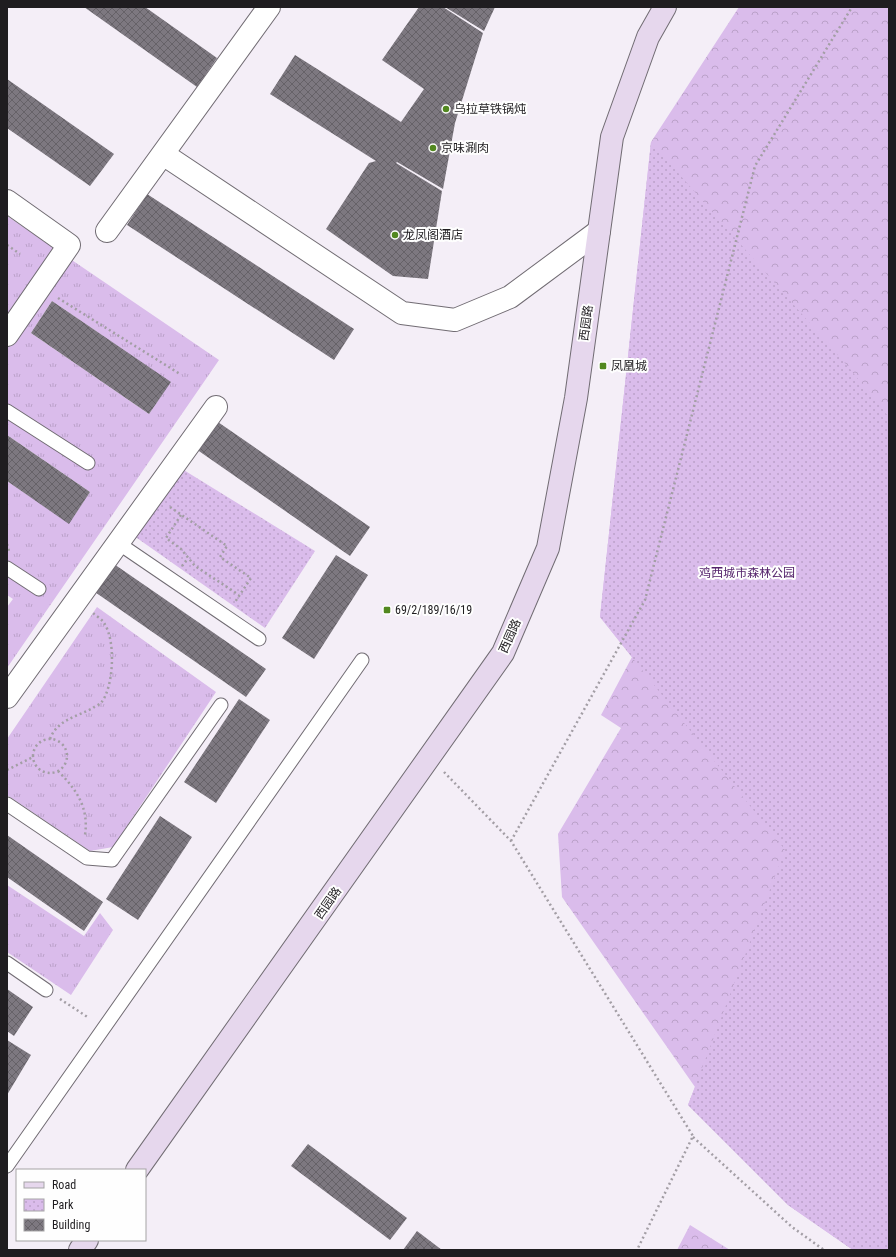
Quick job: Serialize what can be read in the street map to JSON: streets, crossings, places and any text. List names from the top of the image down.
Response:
{
  "streets": {
    "main road": ["西园路"]
  },
  "parks": ["鸡西城市森林公园"],
  "places": {
    "other": ["乌拉草铁锅炖", "京味涮肉", "龙凤阁酒店"],
    "transit": ["凤凰城", "69/2/189/16/19"]
  },
  "legend": ["Road", "Park", "Building"]
}
